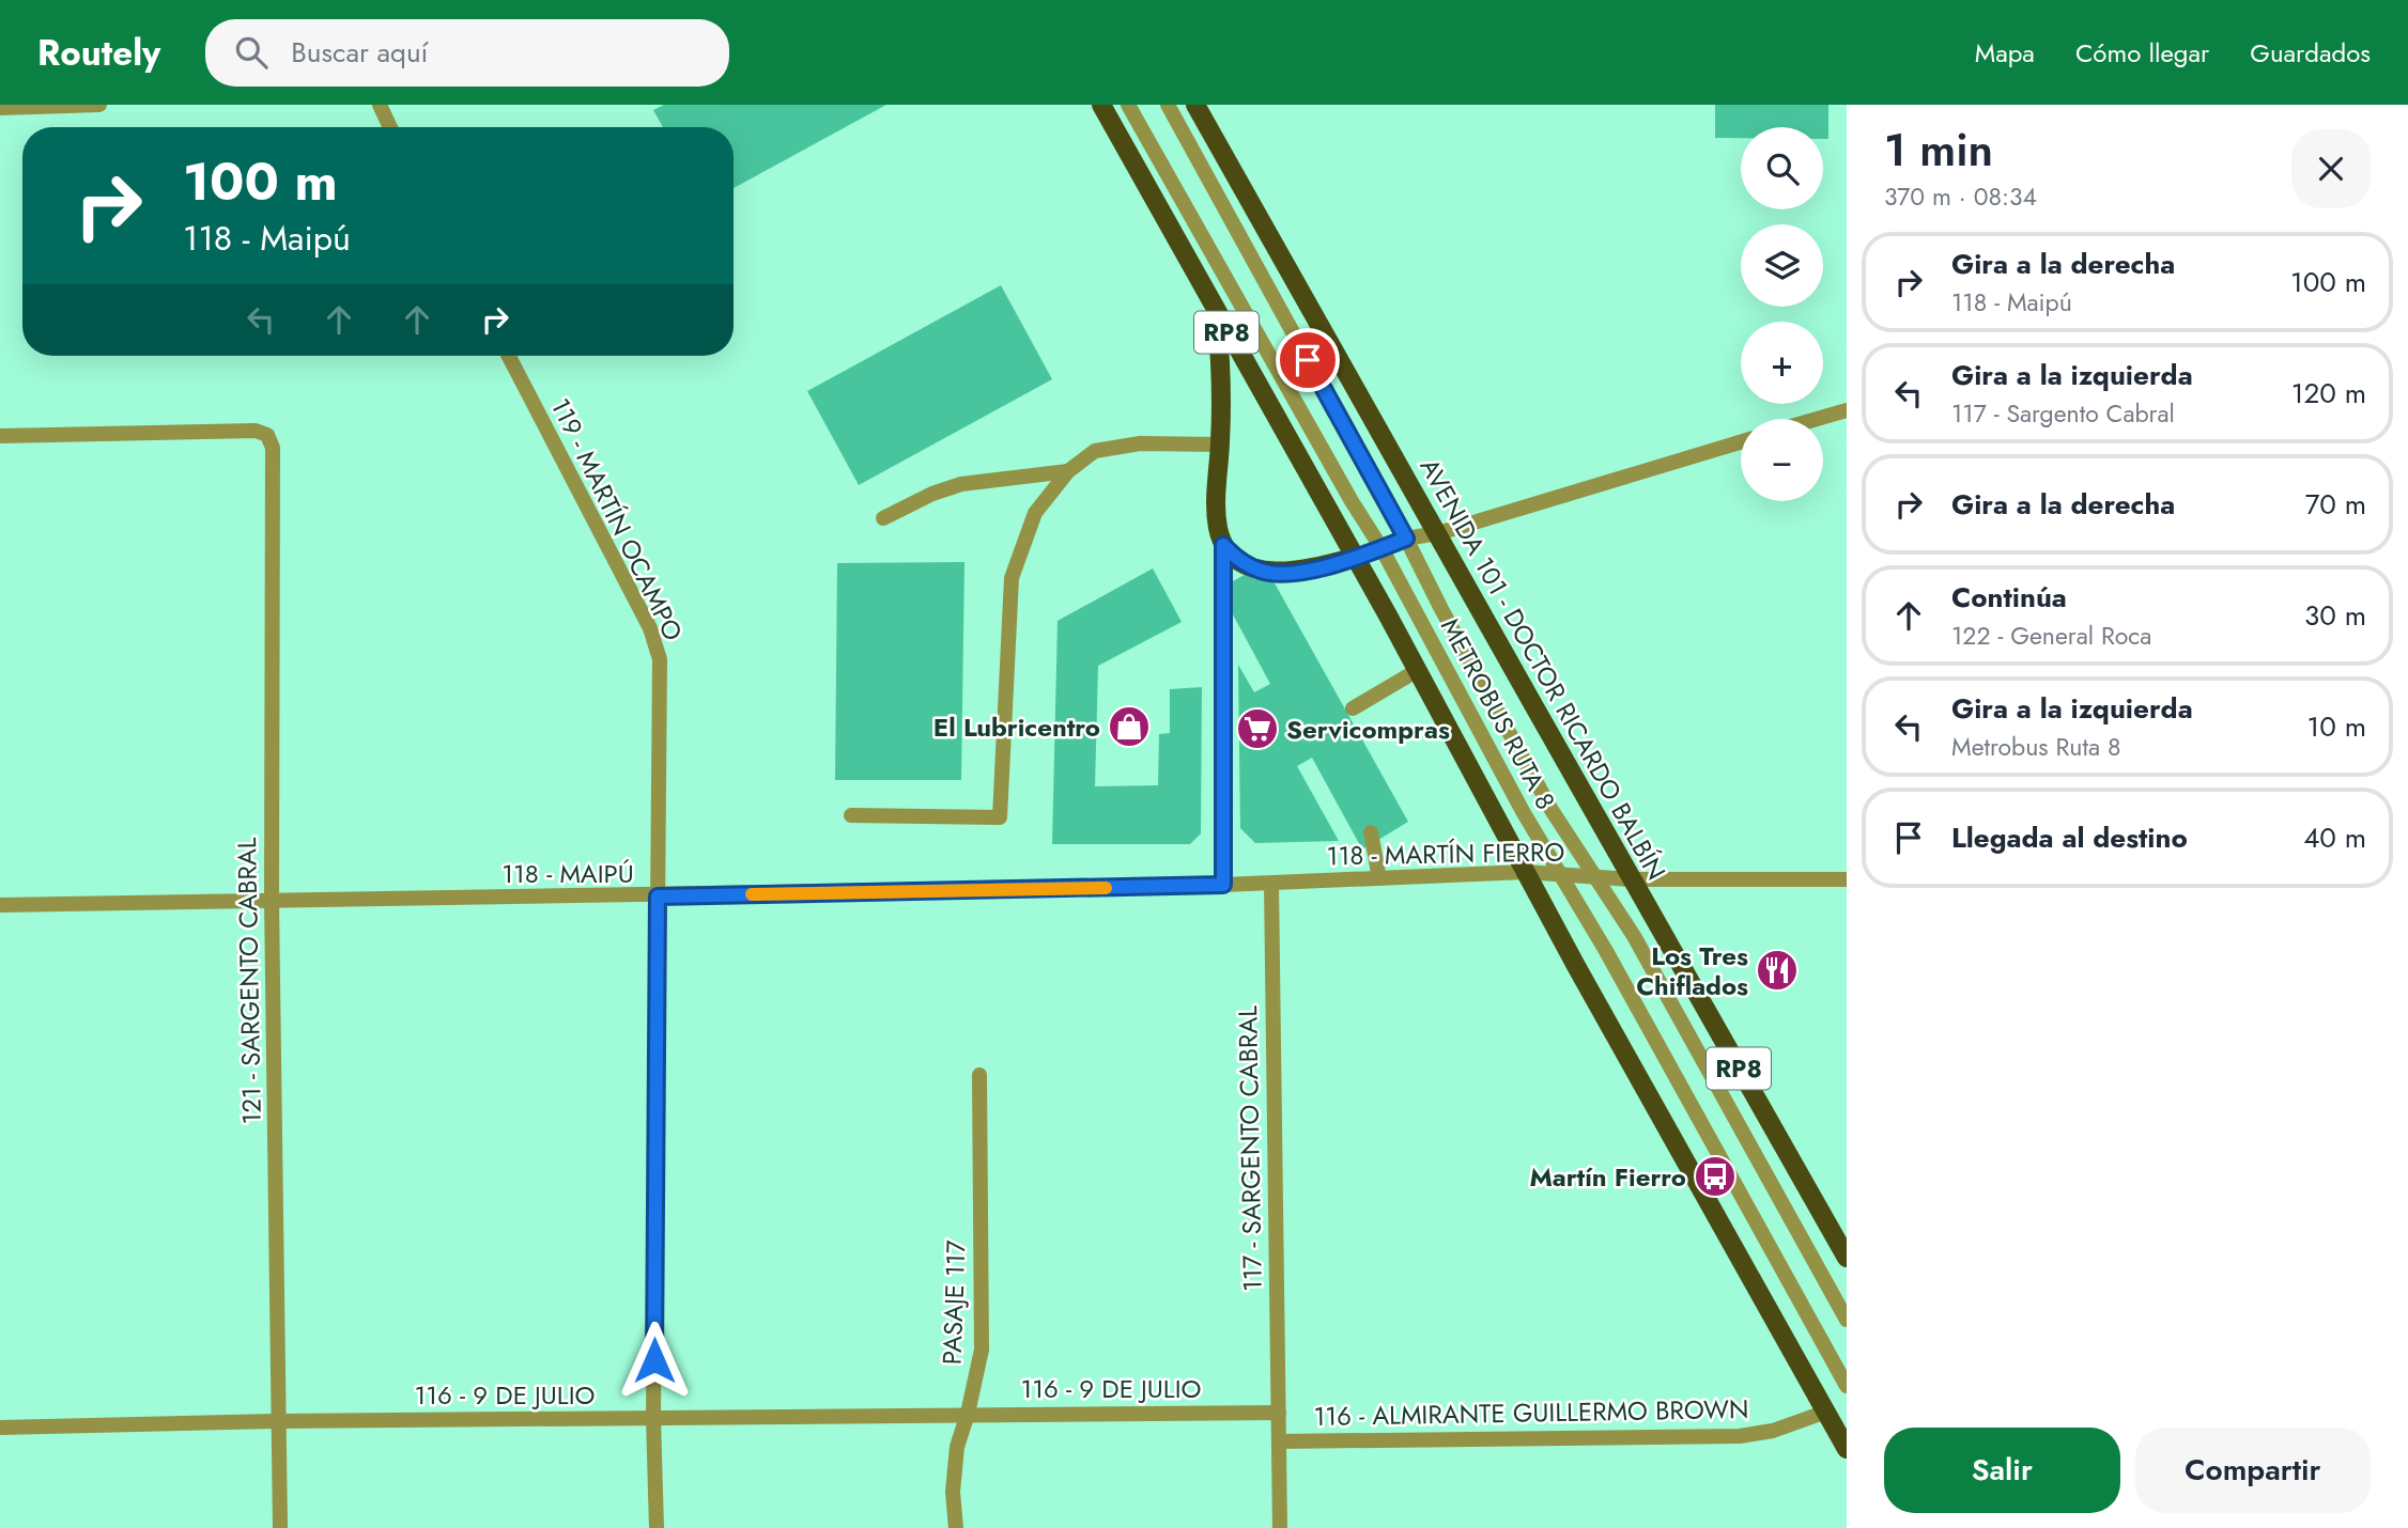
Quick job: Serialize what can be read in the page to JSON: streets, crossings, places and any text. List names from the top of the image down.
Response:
{
  "streets": {
    "main road": ["RP8", "AVENIDA 101 - DOCTOR RICARDO BALBÍN"],
    "street": [
      "119 - MARTÍN OCAMPO",
      "METROBUS RUTA 8",
      "118 - MARTÍN FIERRO",
      "118 - MAIPÚ",
      "121 - SARGENTO CABRAL",
      "117 - SARGENTO CABRAL",
      "PASAJE 117",
      "116 - 9 DE JULIO",
      "116 - ALMIRANTE GUILLERMO BROWN"
    ]
  },
  "crossings": [
    ["RP8", "118 - MARTÍN FIERRO"],
    ["RP8", "116 - ALMIRANTE GUILLERMO BROWN"],
    ["119 - MARTÍN OCAMPO", "118 - MAIPÚ"],
    ["119 - MARTÍN OCAMPO", "116 - 9 DE JULIO"],
    ["AVENIDA 101 - DOCTOR RICARDO BALBÍN", "118 - MARTÍN FIERRO"],
    ["METROBUS RUTA 8", "118 - MARTÍN FIERRO"],
    ["118 - MARTÍN FIERRO", "118 - MAIPÚ"],
    ["118 - MARTÍN FIERRO", "117 - SARGENTO CABRAL"],
    ["118 - MAIPÚ", "121 - SARGENTO CABRAL"],
    ["118 - MAIPÚ", "117 - SARGENTO CABRAL"],
    ["121 - SARGENTO CABRAL", "116 - 9 DE JULIO"],
    ["117 - SARGENTO CABRAL", "116 - 9 DE JULIO"],
    ["117 - SARGENTO CABRAL", "116 - ALMIRANTE GUILLERMO BROWN"],
    ["PASAJE 117", "116 - 9 DE JULIO"]
  ],
  "places": {
    "shop": ["El Lubricentro"],
    "supermarket": ["Servicompras"],
    "restaurant": ["Los Tres Chiflados"],
    "bus stop": ["Martín Fierro"]
  },
  "page": {
    "header": "Routely",
    "search": "Buscar aquí",
    "nav": ["Mapa", "Cómo llegar", "Guardados"],
    "heading": ["1 min", "370 m · 08:34"],
    "map_buttons": ["+", "−"],
    "turn": ["100 m", "118 - Maipú"],
    "list": [
      {
        "name": "Gira a la derecha",
        "note": "118 - Maipú",
        "value": "100 m"
      },
      {
        "name": "Gira a la izquierda",
        "note": "117 - Sargento Cabral",
        "value": "120 m"
      },
      {
        "name": "Gira a la derecha",
        "value": "70 m"
      },
      {
        "name": "Continúa",
        "note": "122 - General Roca",
        "value": "30 m"
      },
      {
        "name": "Gira a la izquierda",
        "note": "Metrobus Ruta 8",
        "value": "10 m"
      },
      {
        "name": "Llegada al destino",
        "value": "40 m"
      }
    ],
    "buttons": ["Salir", "Compartir"]
  }
}
